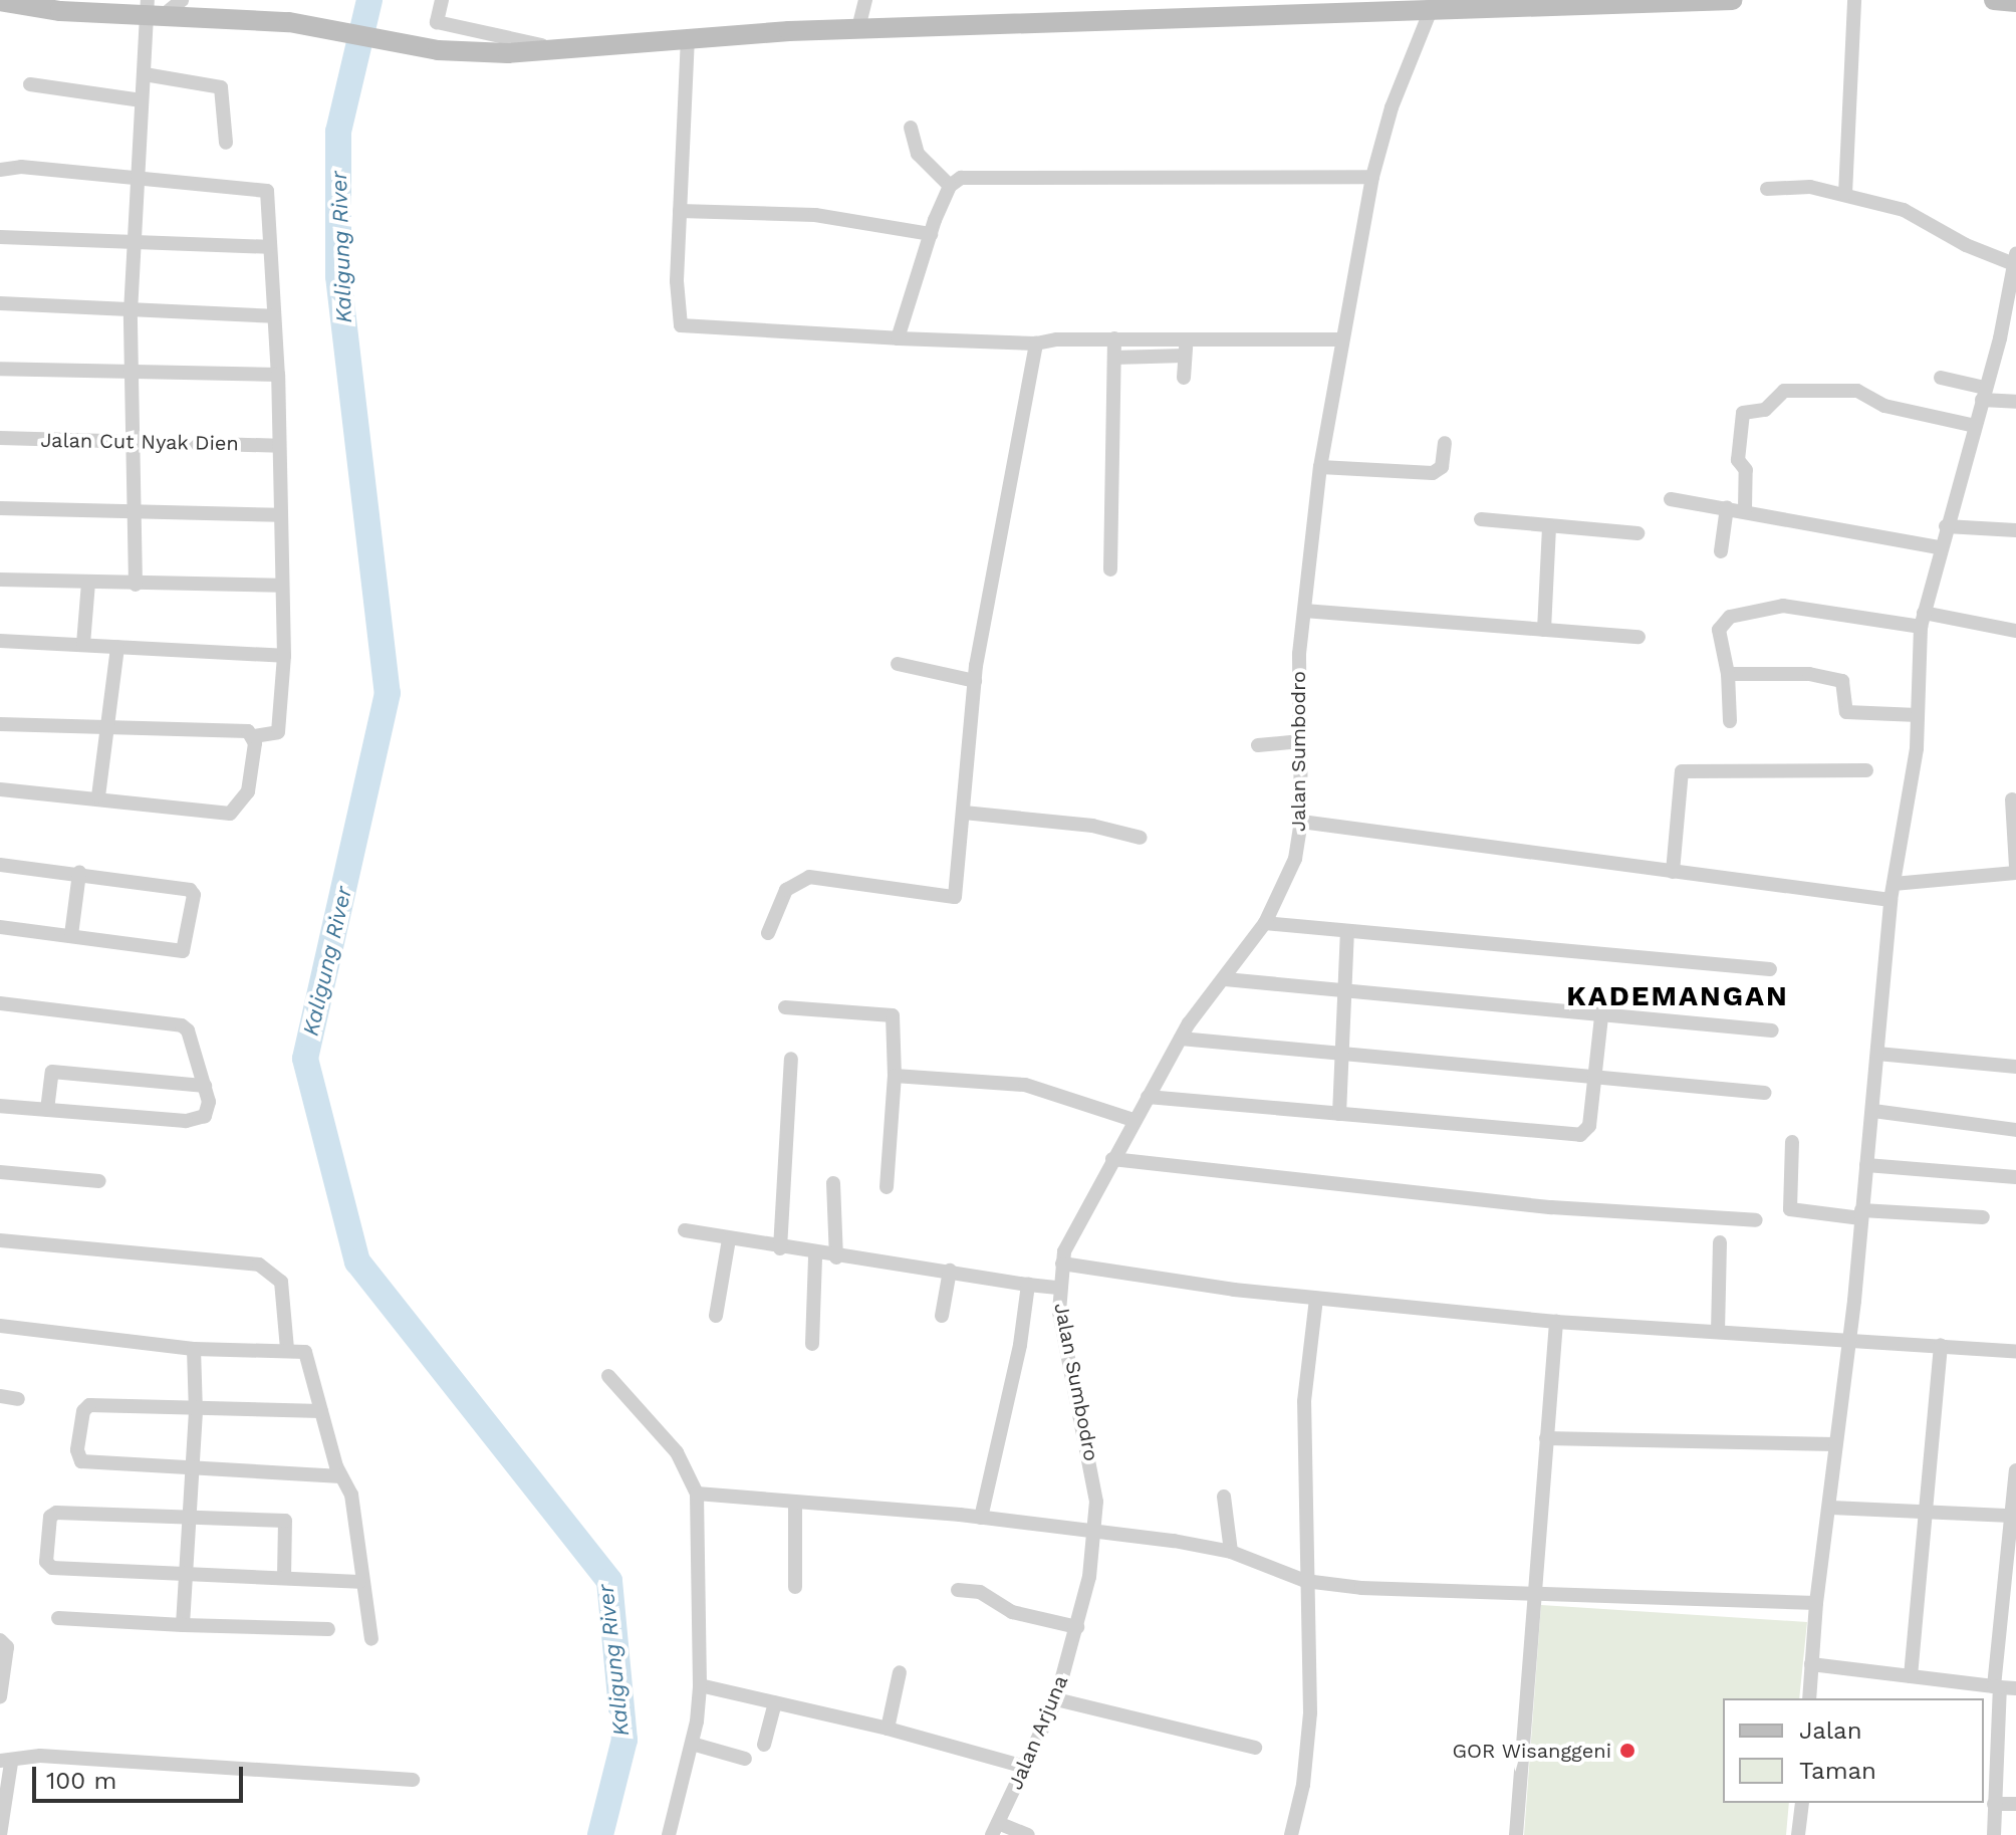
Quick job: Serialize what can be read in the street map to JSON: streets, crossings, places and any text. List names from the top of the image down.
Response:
{
  "streets": {
    "street": ["Jalan Cut Nyak Dien", "Jalan Sumbodro", "Jalan Arjuna"]
  },
  "crossings": [
    ["Jalan Sumbodro", "Jalan Arjuna"]
  ],
  "districts": ["KADEMANGAN"],
  "water": ["Kaligung River"],
  "places": ["GOR Wisanggeni"],
  "legend": ["Jalan", "Taman"],
  "scale_bar": "100 m"
}
